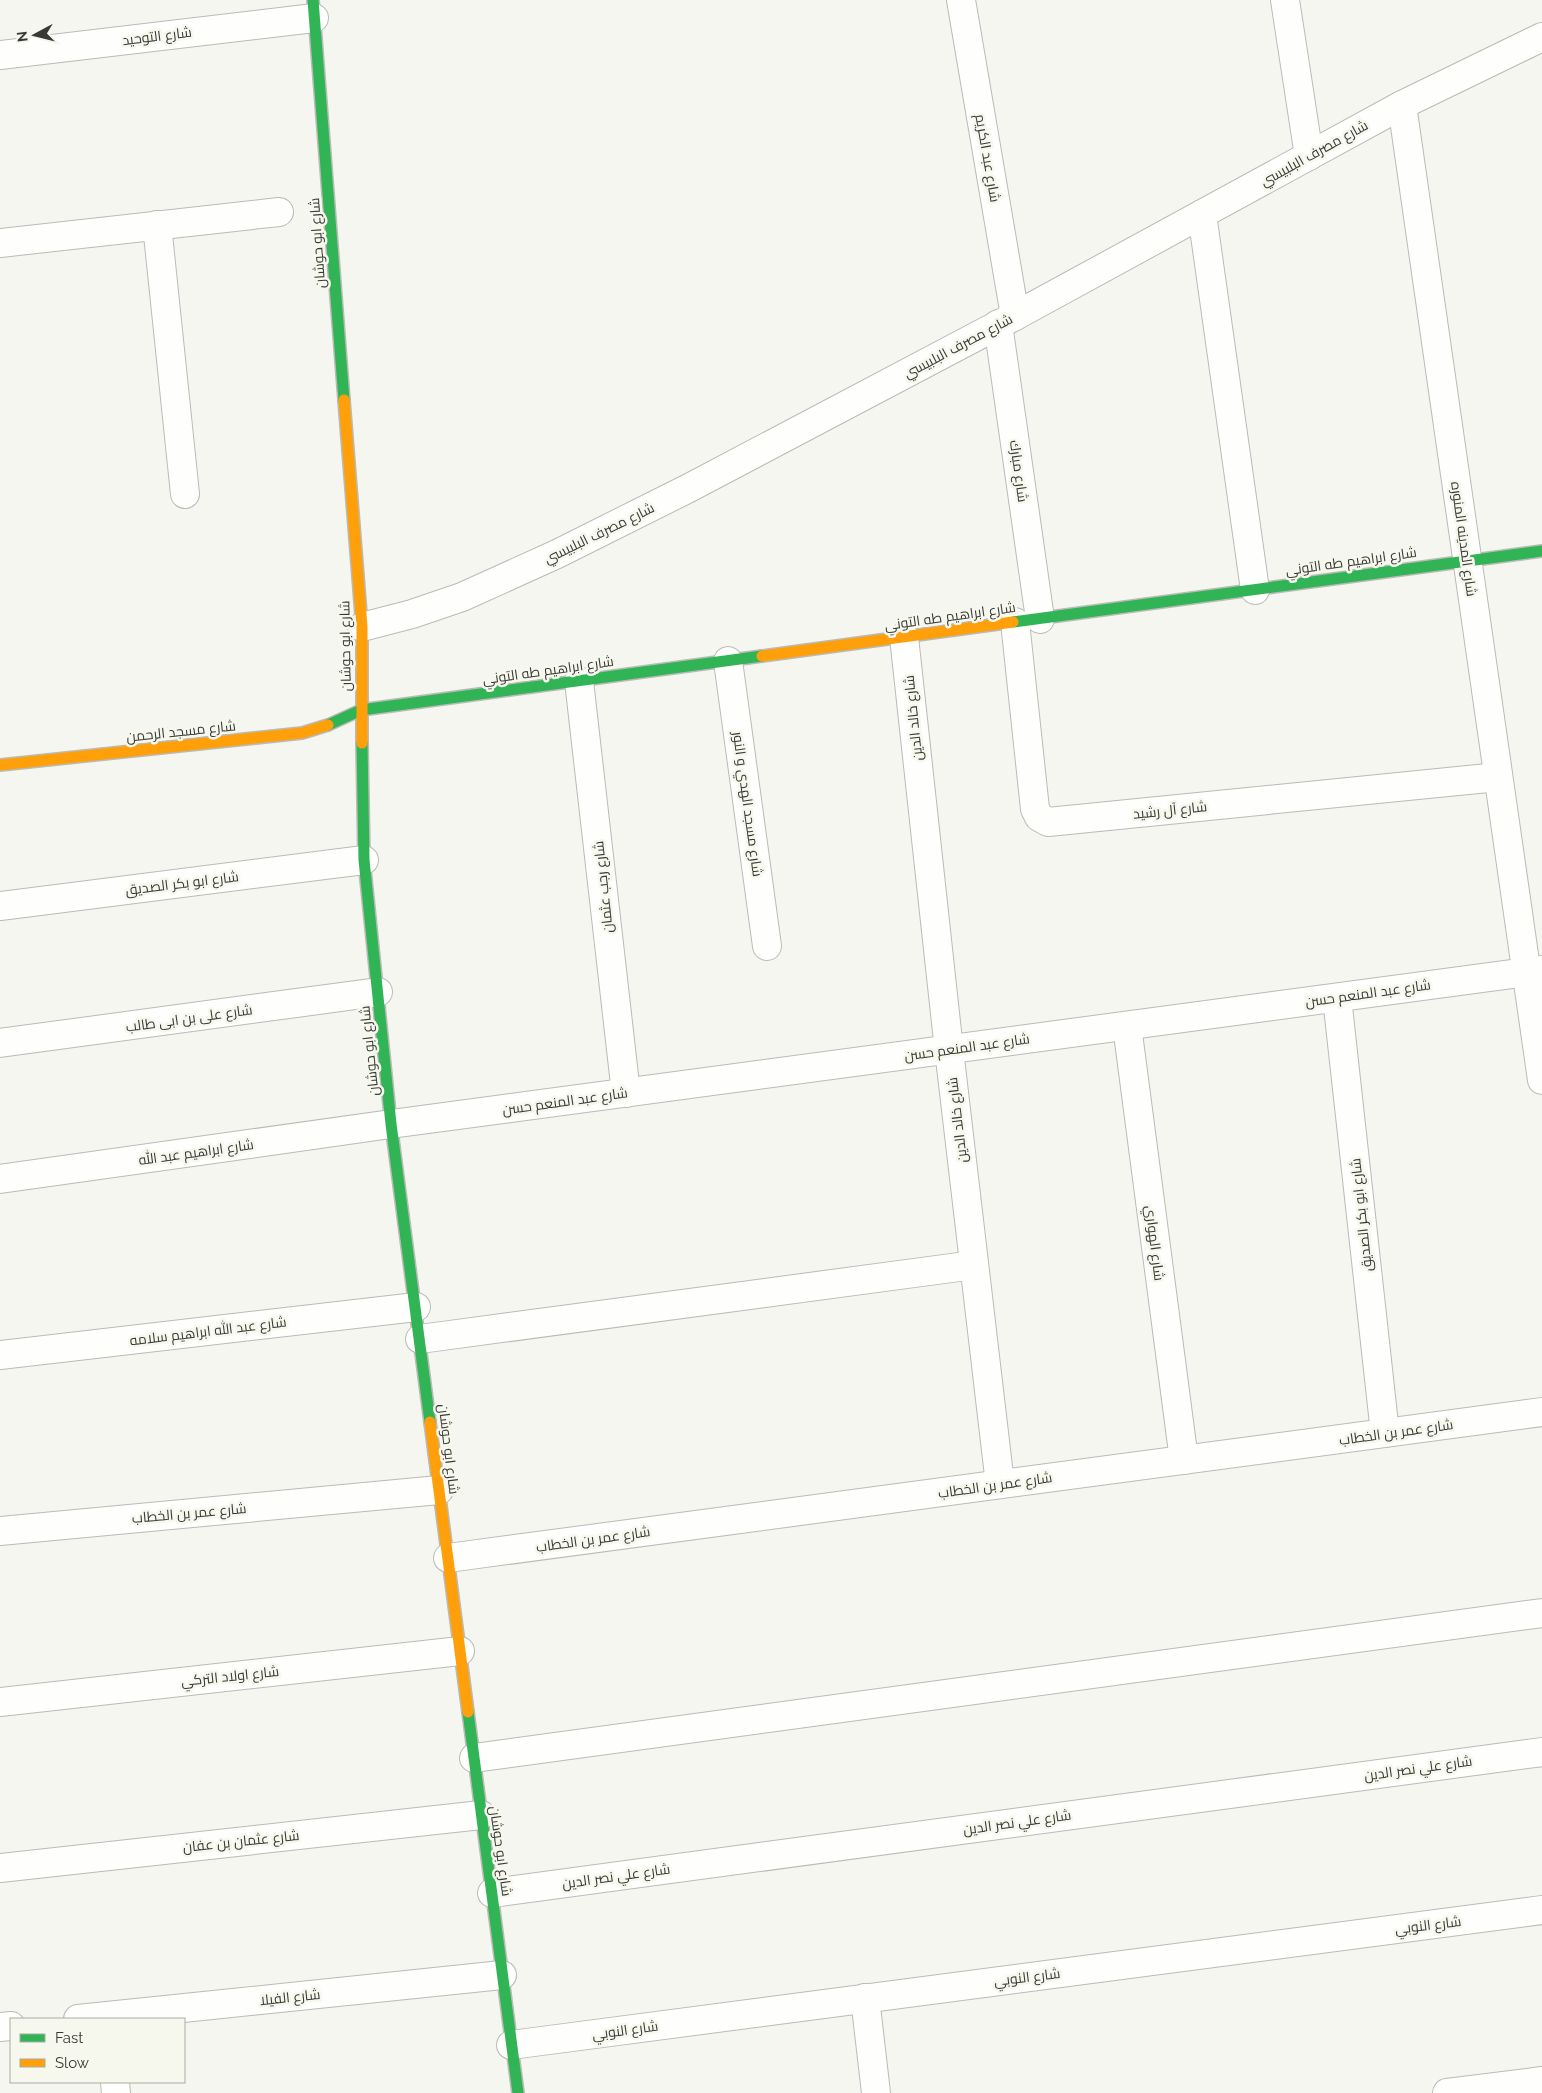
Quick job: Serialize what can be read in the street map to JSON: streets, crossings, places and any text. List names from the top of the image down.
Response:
{
  "streets": {
    "street": [
      "شارع التوحيد",
      "شارع مصرف البلبيسي",
      "شارع عبد الكريم",
      "شارع ابو حوشان",
      "شارع مبارك",
      "شارع المدينه المنوره",
      "شارع ابراهيم طه التوني",
      "شارع خالد الدين",
      "شارع مسجد الرحمن",
      "شارع مسجد الهدي و النور",
      "شارع آل رشيد",
      "شارع ابو بكر الصديق",
      "شارع رجب عثمان",
      "شارع عبد المنعم حسن",
      "شارع على بن ابى طالب",
      "شارع ابراهيم عبد الله",
      "شارع الهواري",
      "شارع عبد الله ابراهيم سلامه",
      "شارع عمر بن الخطاب",
      "شارع اولاد التركي",
      "شارع علي نصر الدين",
      "شارع عثمان بن عفان",
      "شارع النوبي",
      "شارع الفيلا"
    ]
  },
  "crossings": [
    ["شارع التوحيد", "شارع ابو حوشان"],
    ["شارع مصرف البلبيسي", "شارع عبد الكريم"],
    ["شارع مصرف البلبيسي", "شارع ابو حوشان"],
    ["شارع مصرف البلبيسي", "شارع مبارك"],
    ["شارع مصرف البلبيسي", "شارع المدينه المنوره"],
    ["شارع عبد الكريم", "شارع مبارك"],
    ["شارع ابو حوشان", "شارع ابراهيم طه التوني"],
    ["شارع ابو حوشان", "شارع مسجد الرحمن"],
    ["شارع ابو حوشان", "شارع ابو بكر الصديق"],
    ["شارع ابو حوشان", "شارع عبد المنعم حسن"],
    ["شارع ابو حوشان", "شارع على بن ابى طالب"],
    ["شارع ابو حوشان", "شارع ابراهيم عبد الله"],
    ["شارع ابو حوشان", "شارع عبد الله ابراهيم سلامه"],
    ["شارع ابو حوشان", "شارع عمر بن الخطاب"],
    ["شارع ابو حوشان", "شارع اولاد التركي"],
    ["شارع ابو حوشان", "شارع علي نصر الدين"],
    ["شارع ابو حوشان", "شارع عثمان بن عفان"],
    ["شارع ابو حوشان", "شارع النوبي"],
    ["شارع ابو حوشان", "شارع الفيلا"],
    ["شارع مبارك", "شارع ابراهيم طه التوني"],
    ["شارع مبارك", "شارع آل رشيد"],
    ["شارع المدينه المنوره", "شارع ابراهيم طه التوني"],
    ["شارع المدينه المنوره", "شارع آل رشيد"],
    ["شارع المدينه المنوره", "شارع عبد المنعم حسن"],
    ["شارع ابراهيم طه التوني", "شارع خالد الدين"],
    ["شارع ابراهيم طه التوني", "شارع مسجد الرحمن"],
    ["شارع ابراهيم طه التوني", "شارع مسجد الهدي و النور"],
    ["شارع ابراهيم طه التوني", "شارع آل رشيد"],
    ["شارع ابراهيم طه التوني", "شارع رجب عثمان"],
    ["شارع خالد الدين", "شارع عبد المنعم حسن"],
    ["شارع خالد الدين", "شارع عمر بن الخطاب"],
    ["شارع ابو بكر الصديق", "شارع عبد المنعم حسن"],
    ["شارع ابو بكر الصديق", "شارع عمر بن الخطاب"],
    ["شارع رجب عثمان", "شارع عبد المنعم حسن"],
    ["شارع عبد المنعم حسن", "شارع ابراهيم عبد الله"],
    ["شارع عبد المنعم حسن", "شارع الهواري"],
    ["شارع الهواري", "شارع عمر بن الخطاب"]
  ],
  "legend": ["Fast", "Slow"],
  "north": "left"
}
